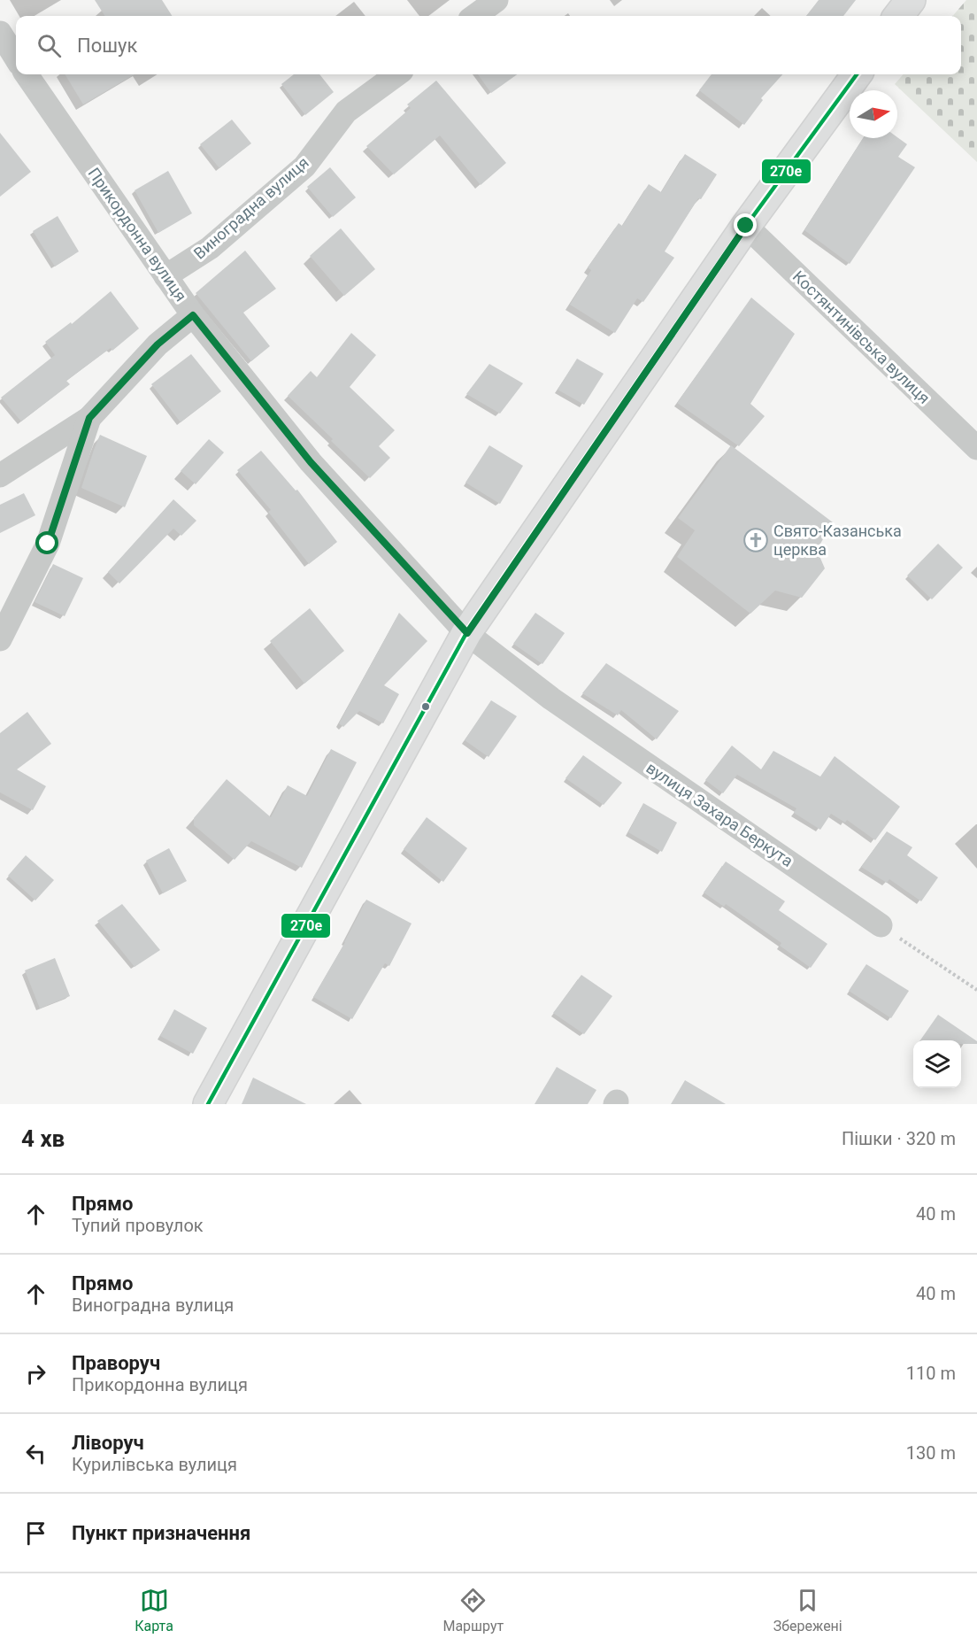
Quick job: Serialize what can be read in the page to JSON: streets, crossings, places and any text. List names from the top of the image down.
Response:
{
  "streets": {
    "street": [
      "Виноградна вулиця",
      "Прикордонна вулиця",
      "Костянтинівська вулиця",
      "вулиця Захара Беркута"
    ]
  },
  "crossings": [
    ["Виноградна вулиця", "Прикордонна вулиця"],
    ["Прикордонна вулиця", "вулиця Захара Беркута"]
  ],
  "places": {
    "church": ["Свято-Казанська церква"]
  },
  "lines": ["transit line 270е"],
  "north": "right",
  "page": {
    "search": "Пошук",
    "heading": ["4 хв", "Пішки · 320 m"],
    "list": [
      ["Прямо", "Тупий провулок", "40 m"],
      ["Прямо", "Виноградна вулиця", "40 m"],
      ["Праворуч", "Прикордонна вулиця", "110 m"],
      ["Ліворуч", "Курилівська вулиця", "130 m"],
      "Пункт призначення"
    ],
    "nav": ["Карта", "Маршрут", "Збережені"]
  }
}
